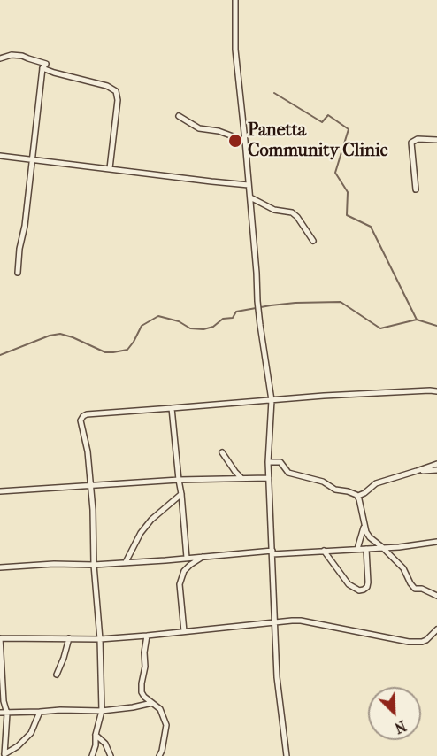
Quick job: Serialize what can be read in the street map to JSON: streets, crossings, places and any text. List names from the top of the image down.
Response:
{
  "places": ["Panetta Community Clinic"],
  "north": "bottom right"
}
